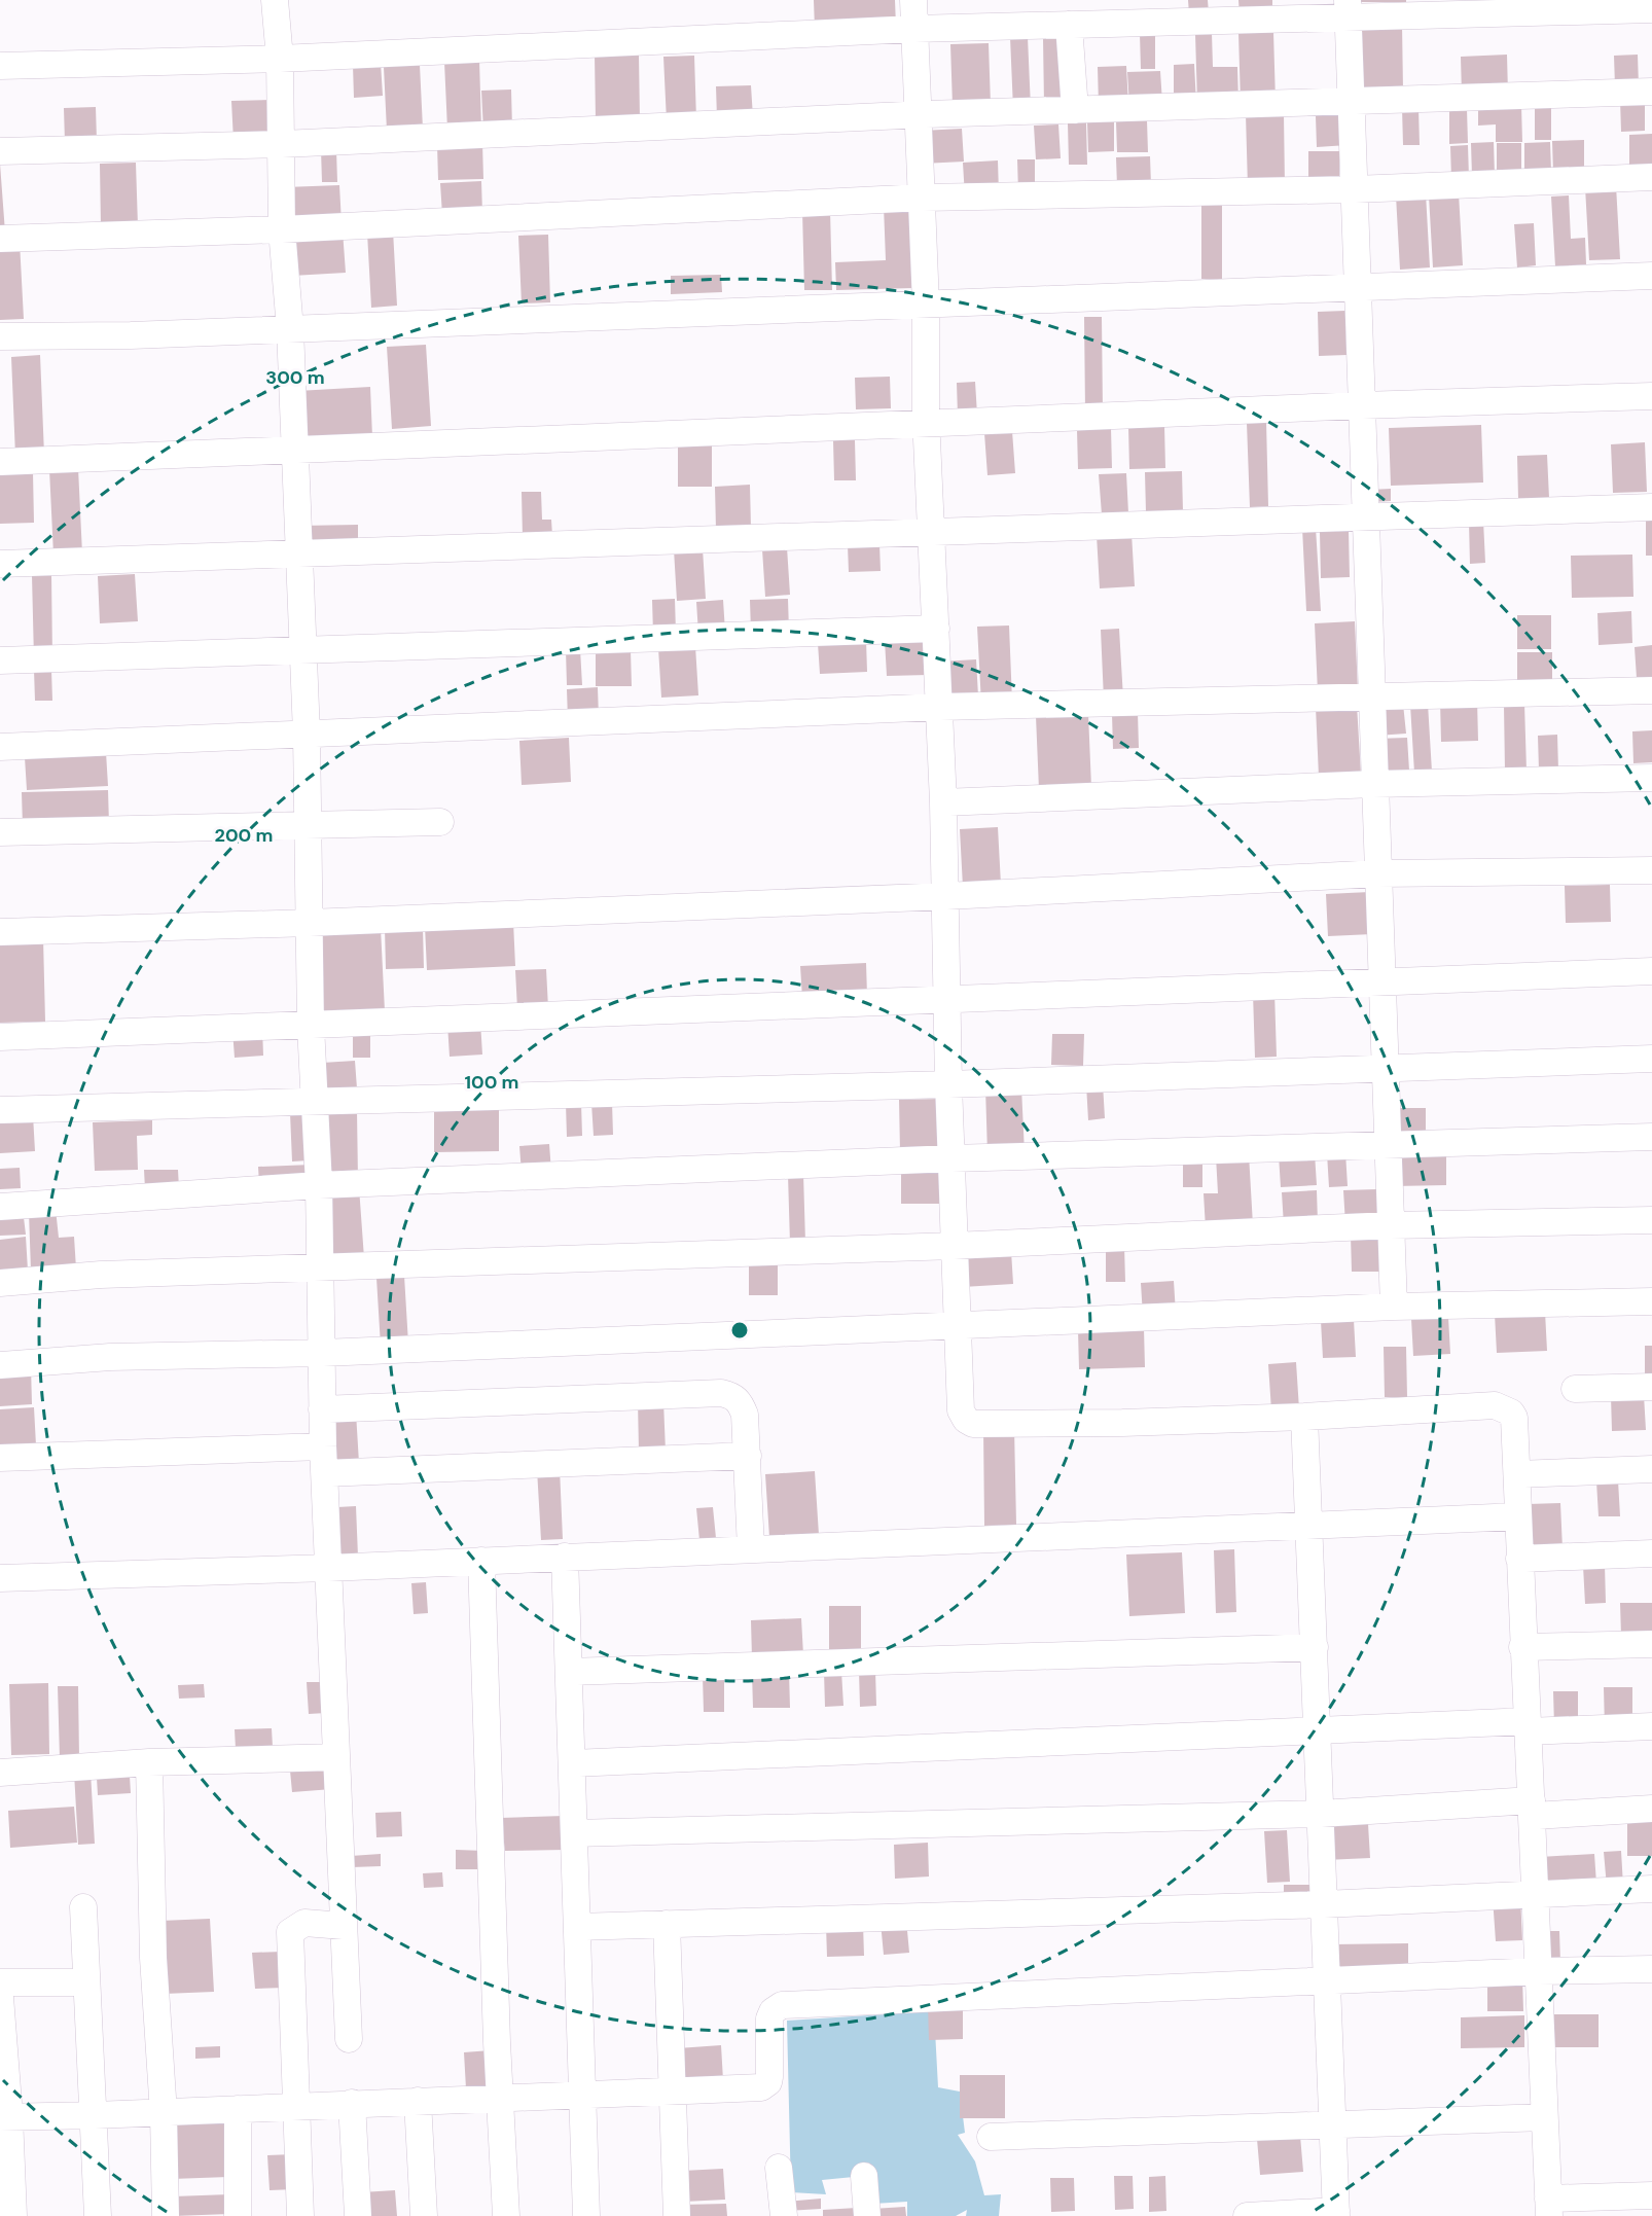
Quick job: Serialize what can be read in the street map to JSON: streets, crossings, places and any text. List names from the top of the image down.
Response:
{
  "rings": ["300 m", "200 m", "100 m"]
}
